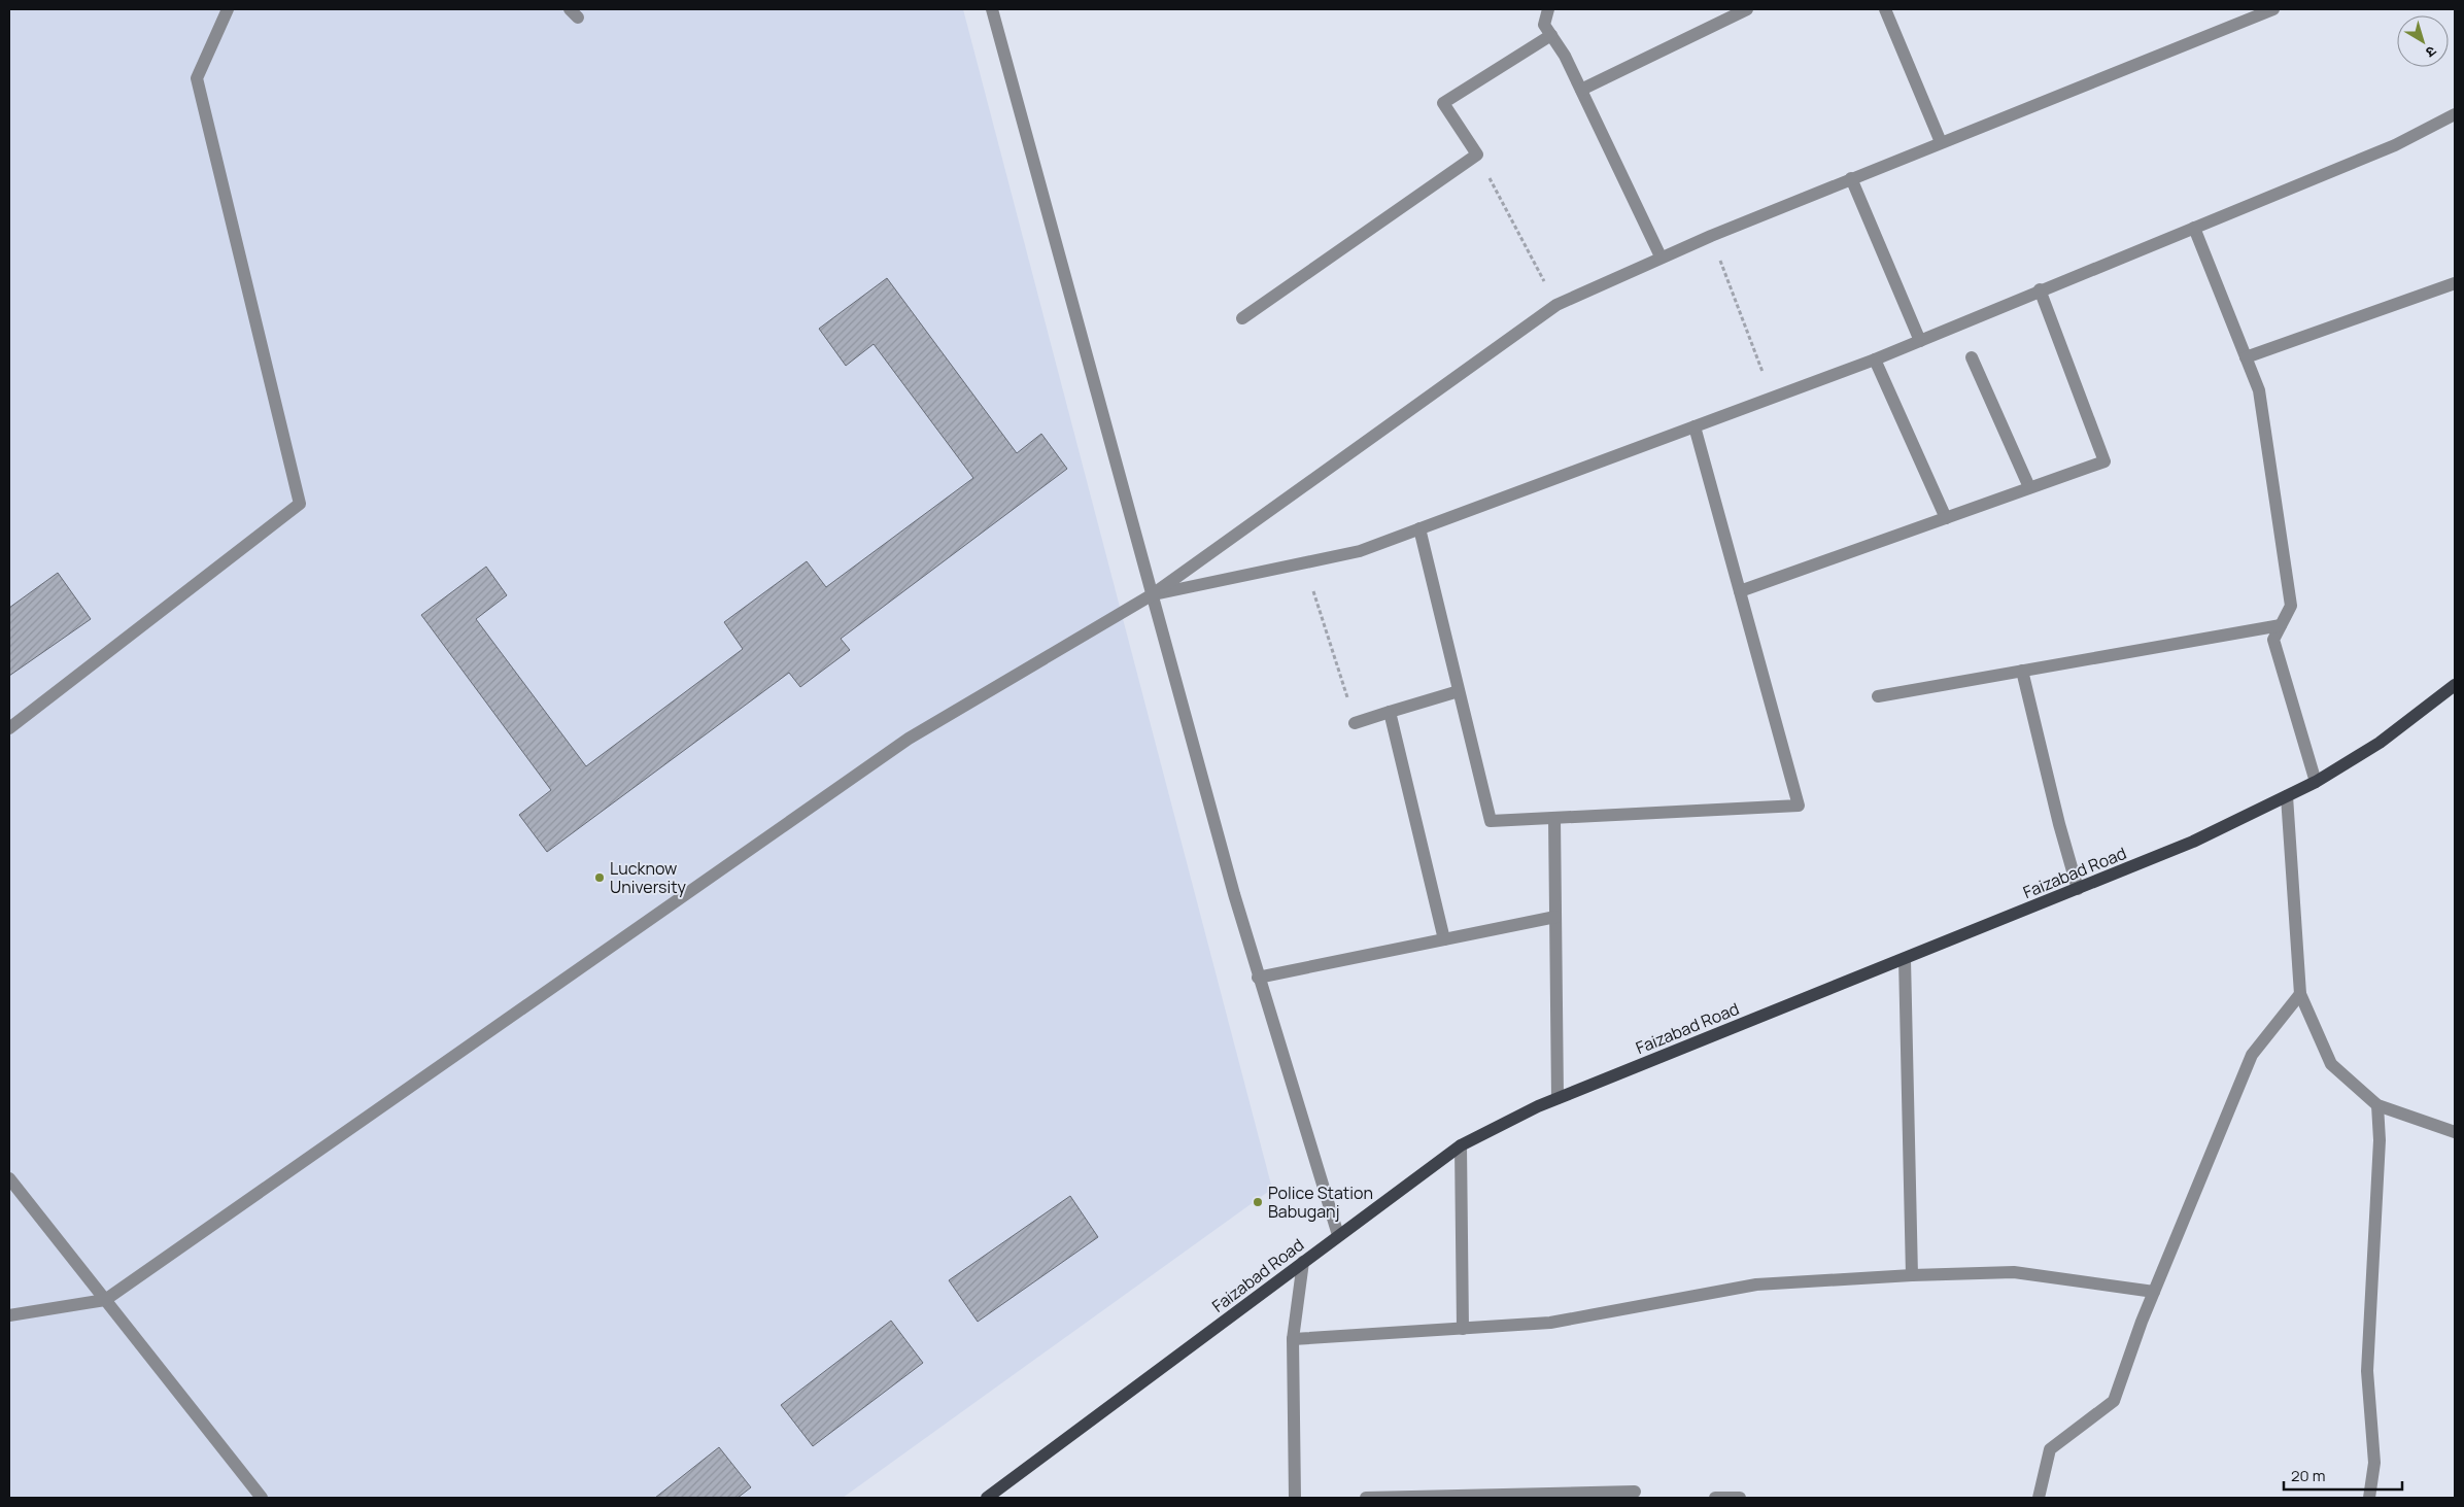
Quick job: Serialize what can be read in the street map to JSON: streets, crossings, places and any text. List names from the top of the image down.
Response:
{
  "streets": {
    "main road": ["Faizabad Road"]
  },
  "places": ["Lucknow University", "Police Station Babuganj"],
  "scale_bar": "20 m",
  "north": "bottom right"
}
